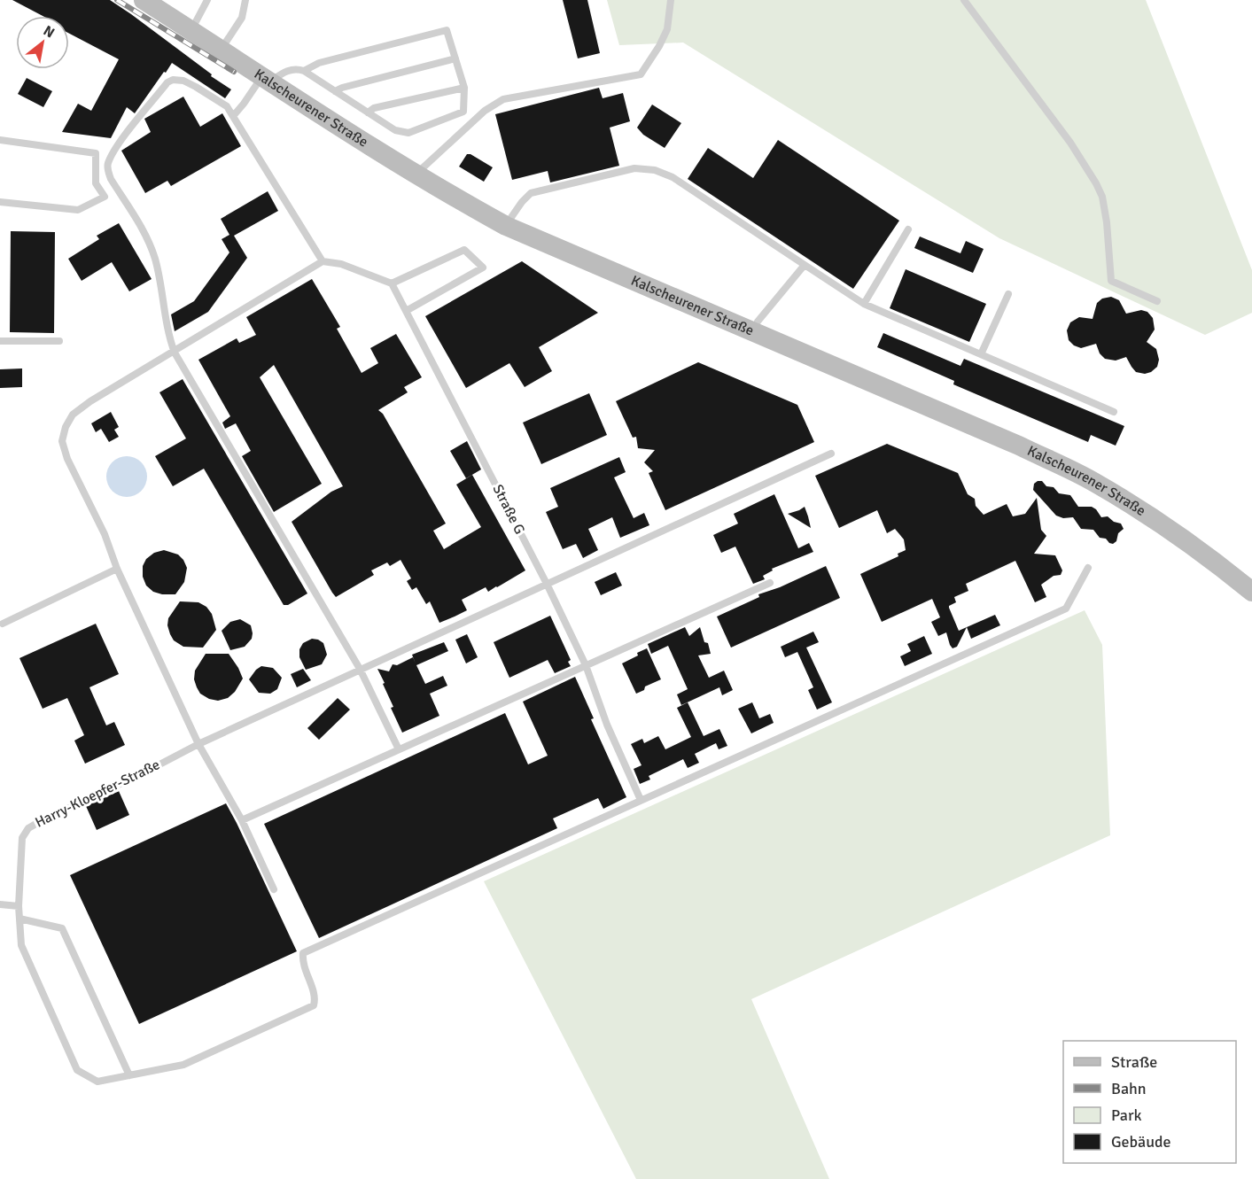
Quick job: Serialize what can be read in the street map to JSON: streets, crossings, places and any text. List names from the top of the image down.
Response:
{
  "streets": {
    "main road": ["Kalscheurener Straße"],
    "lane": ["Straße G", "Harry-Kloepfer-Straße"]
  },
  "crossings": [
    ["Straße G", "Harry-Kloepfer-Straße"]
  ],
  "legend": [
    "Straße",
    "Bahn",
    "Park",
    "Gebäude"
  ],
  "north": "top right"
}
